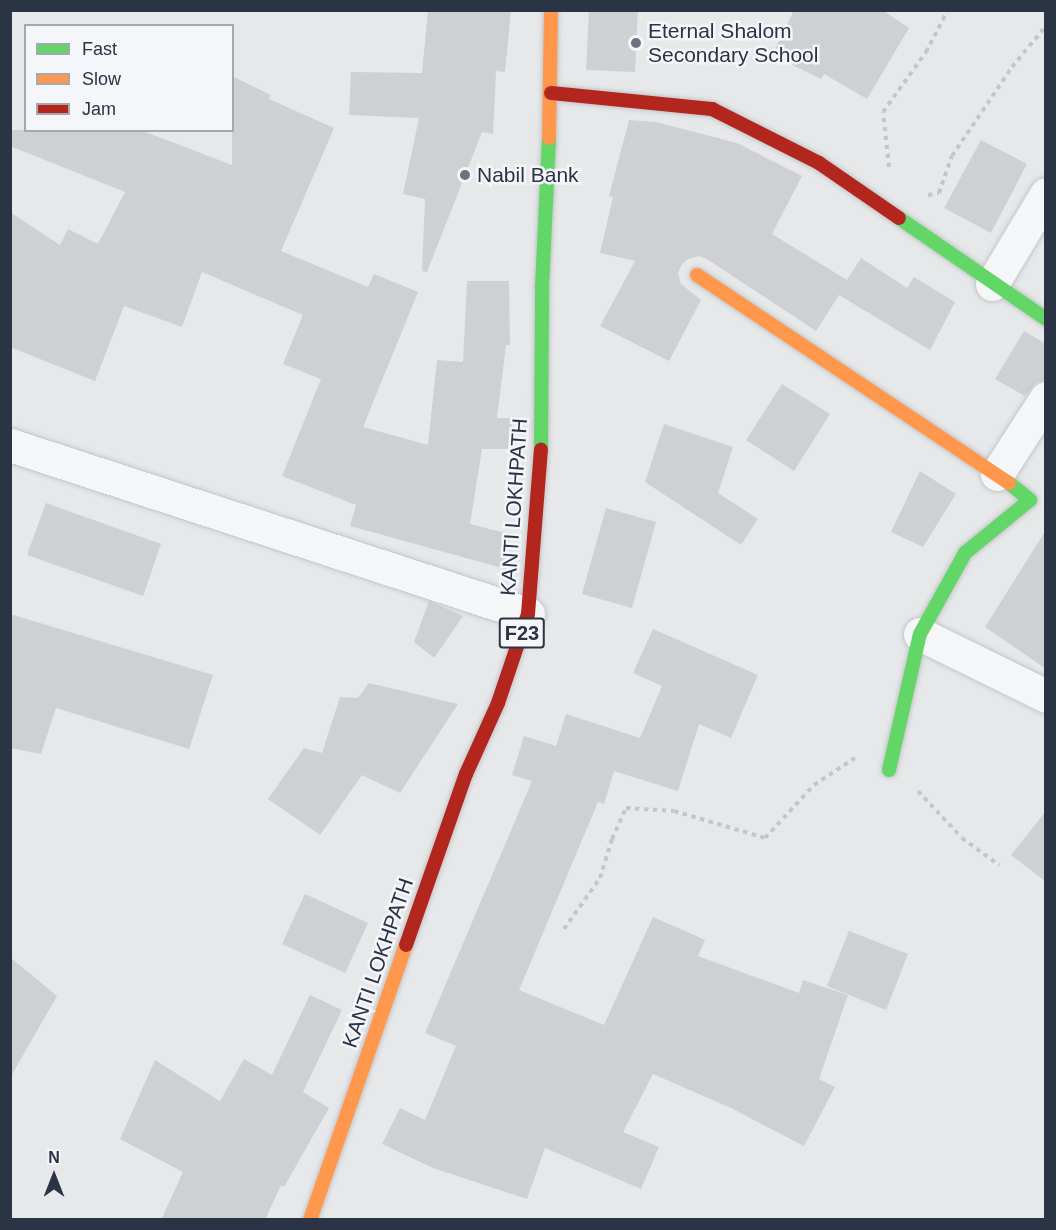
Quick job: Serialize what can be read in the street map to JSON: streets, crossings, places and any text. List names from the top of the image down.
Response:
{
  "streets": {
    "street": ["KANTI LOKHPATH", "F23"]
  },
  "places": ["Eternal Shalom Secondary School", "Nabil Bank"],
  "legend": ["Fast", "Slow", "Jam"],
  "north": "top"
}
